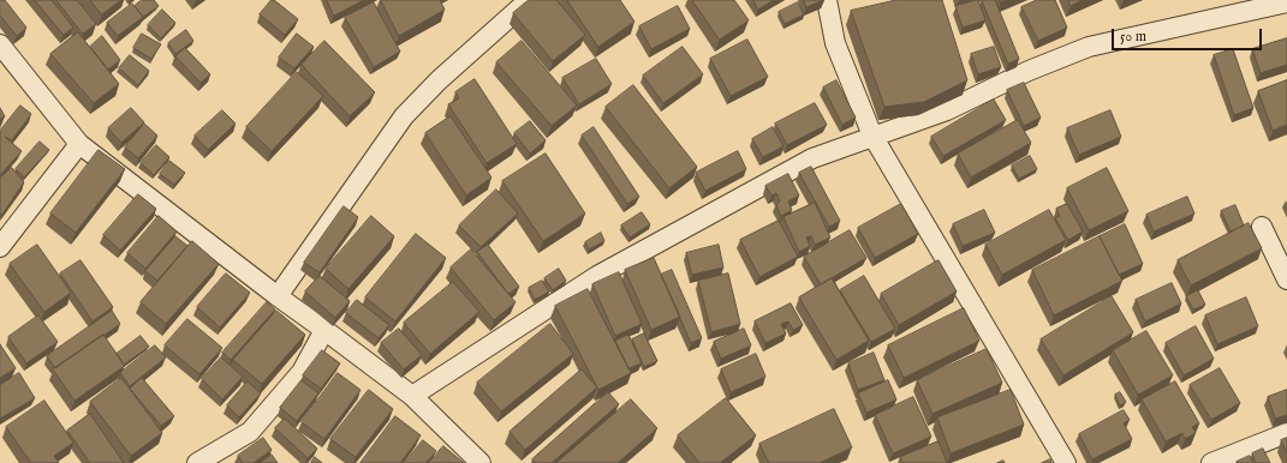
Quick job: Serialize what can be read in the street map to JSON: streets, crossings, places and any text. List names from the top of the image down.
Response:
{
  "scale_bar": "50 m"
}
